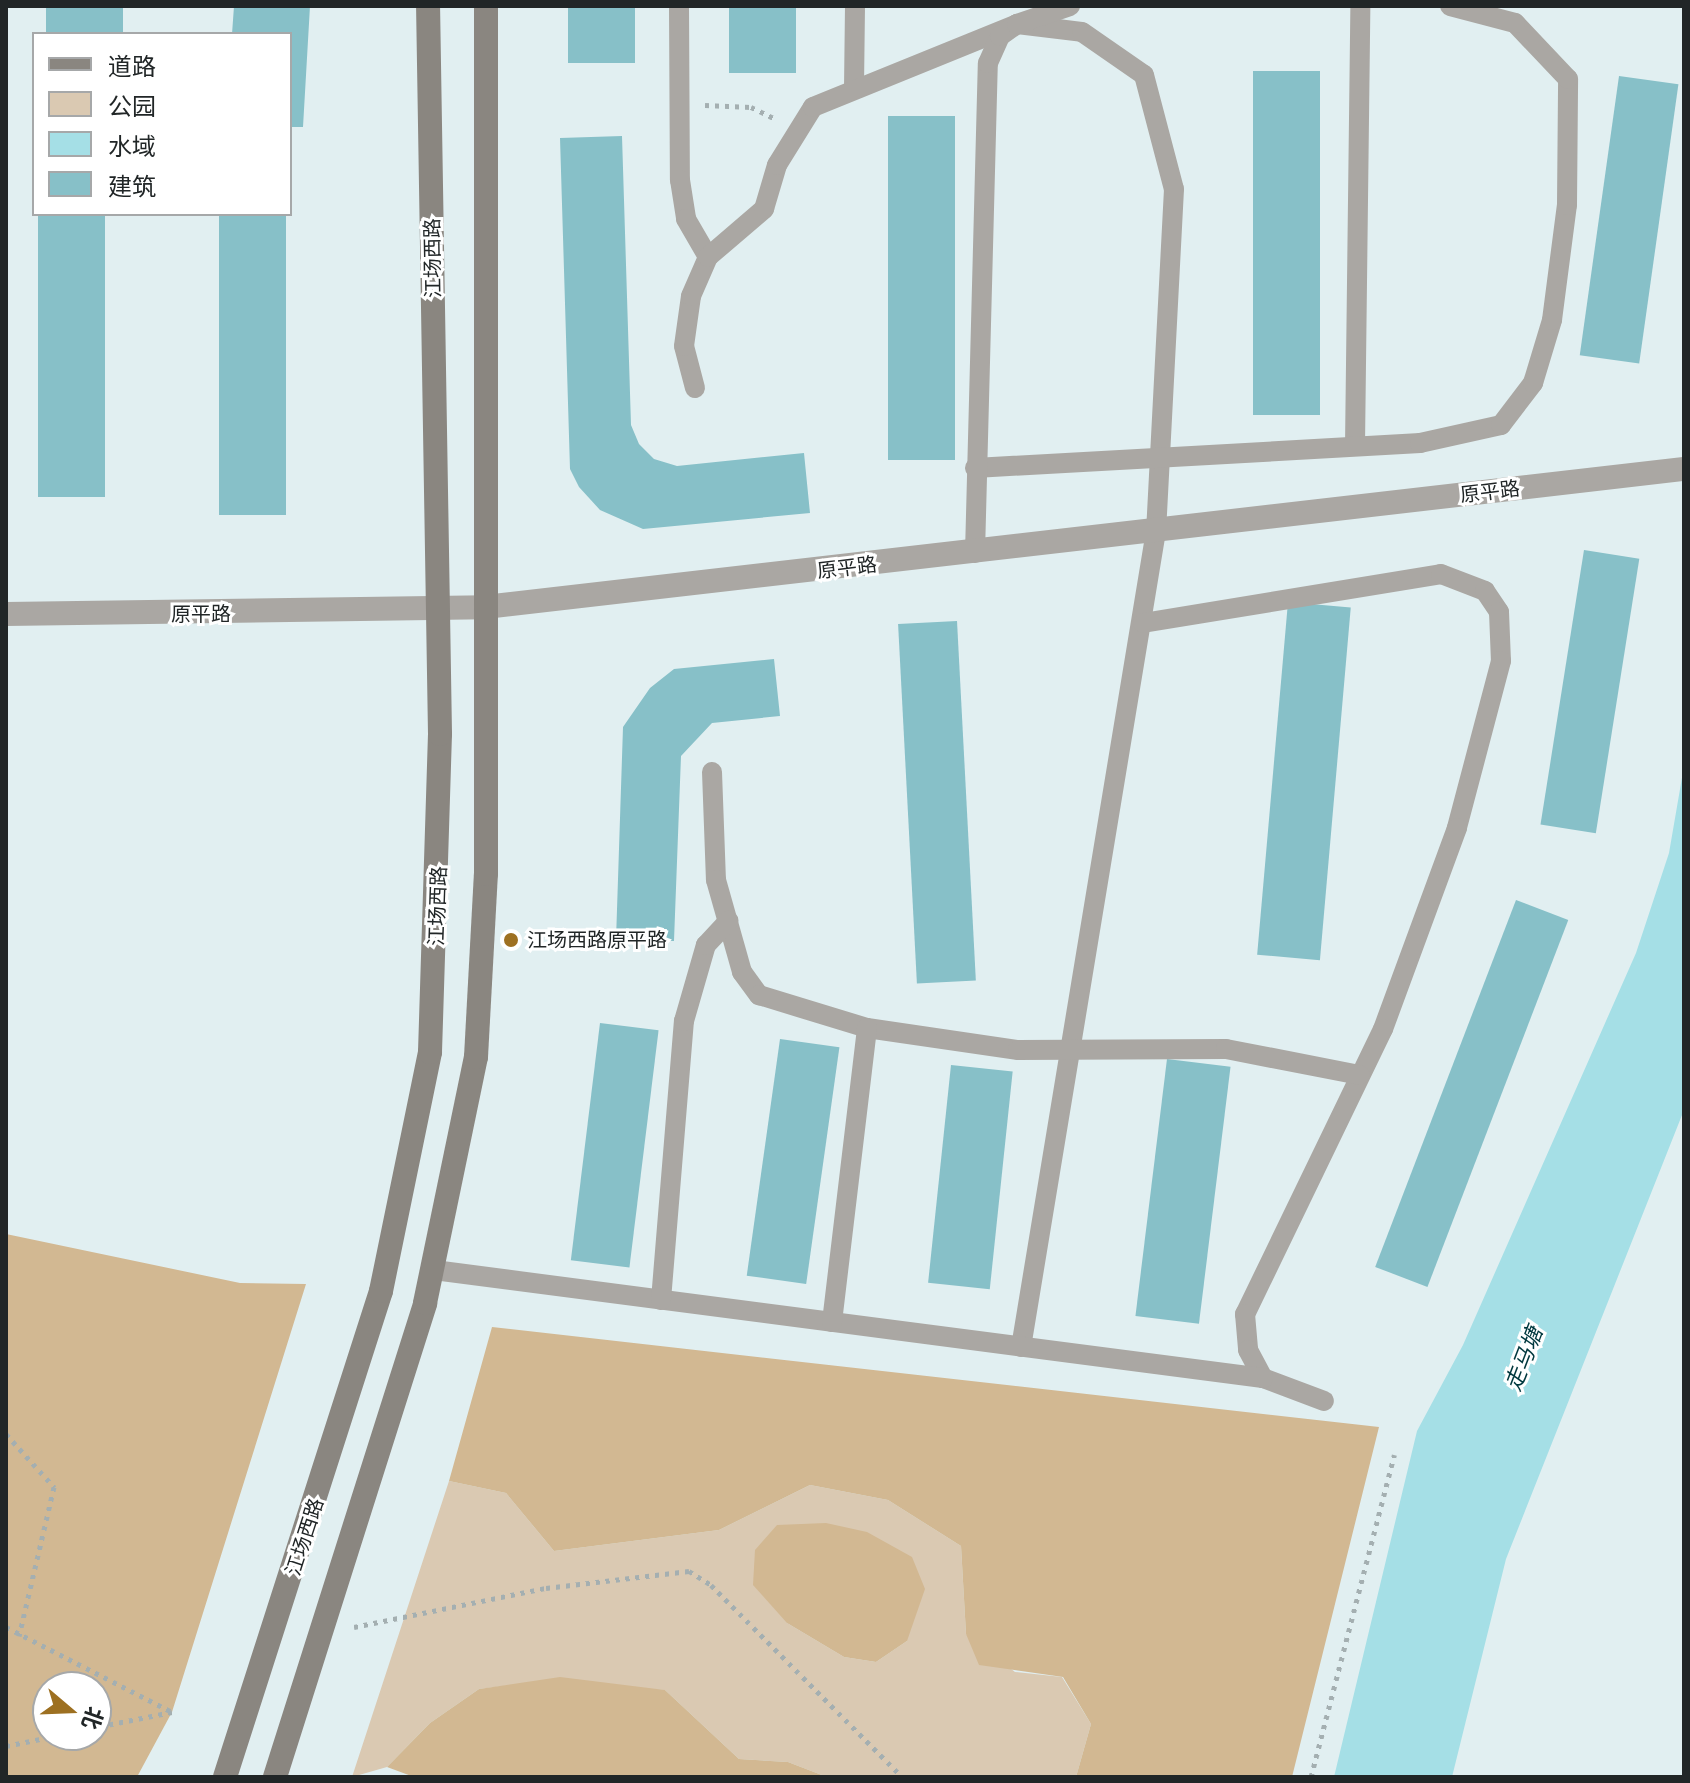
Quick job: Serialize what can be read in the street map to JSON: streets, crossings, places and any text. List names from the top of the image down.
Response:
{
  "streets": {
    "main road": ["江场西路"],
    "street": ["原平路"]
  },
  "crossings": [
    ["江场西路", "原平路"]
  ],
  "water": ["走马塘"],
  "places": ["江场西路原平路"],
  "legend": [
    "道路",
    "公园",
    "水域",
    "建筑"
  ],
  "north": "right"
}
